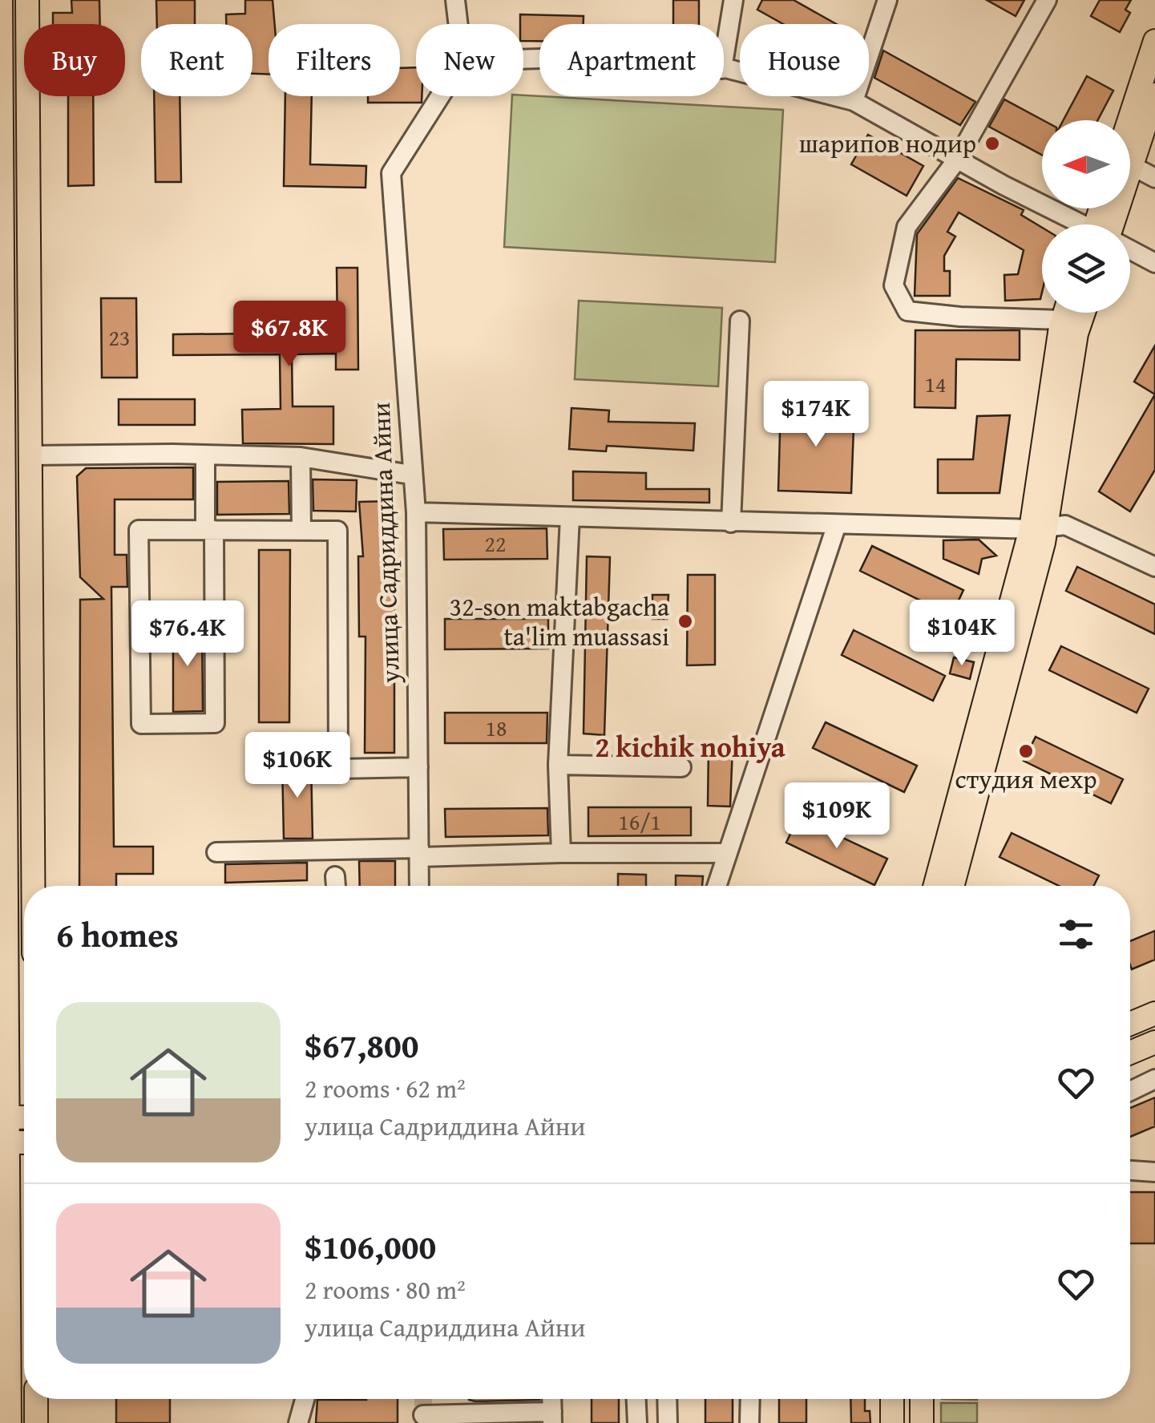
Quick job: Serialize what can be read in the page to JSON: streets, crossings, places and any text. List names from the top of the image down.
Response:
{
  "streets": {
    "street": ["улица Садриддина Айни"]
  },
  "districts": ["2 kichik nohiya"],
  "places": ["шарипов нодир", "32-son maktabgacha ta'lim muassasi", "студия мехр"],
  "house_numbers": [
    "23",
    "14",
    "22",
    "18",
    "16/1"
  ],
  "north": "left",
  "page": {
    "chip": [
      "Buy",
      "Rent",
      "Filters",
      "New",
      "Apartment",
      "House"
    ],
    "price": [
      "$67.8K",
      "$174K",
      "$104K",
      "$76.4K",
      "$106K",
      "$109K"
    ],
    "heading": "6 homes",
    "list": [
      {
        "name": "$67,800",
        "note": "2 rooms · 62 m² · улица Садриддина Айни"
      },
      {
        "name": "$106,000",
        "note": "2 rooms · 80 m² · улица Садриддина Айни"
      }
    ]
  }
}
